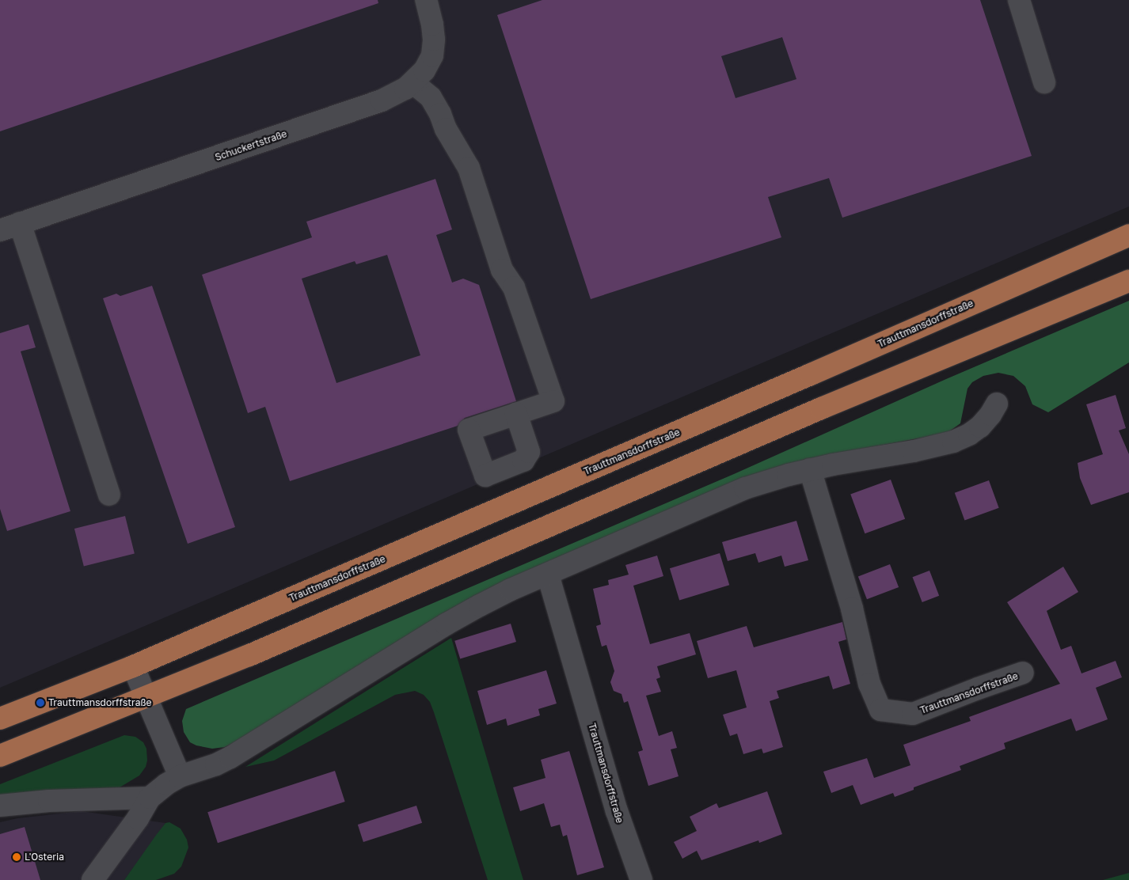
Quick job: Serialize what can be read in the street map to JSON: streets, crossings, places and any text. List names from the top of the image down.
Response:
{
  "streets": {
    "main road": ["Trauttmansdorffstraße"],
    "street": ["Schuckertstraße"]
  },
  "places": ["Trauttmansdorffstraße", "L'Osteria"]
}
